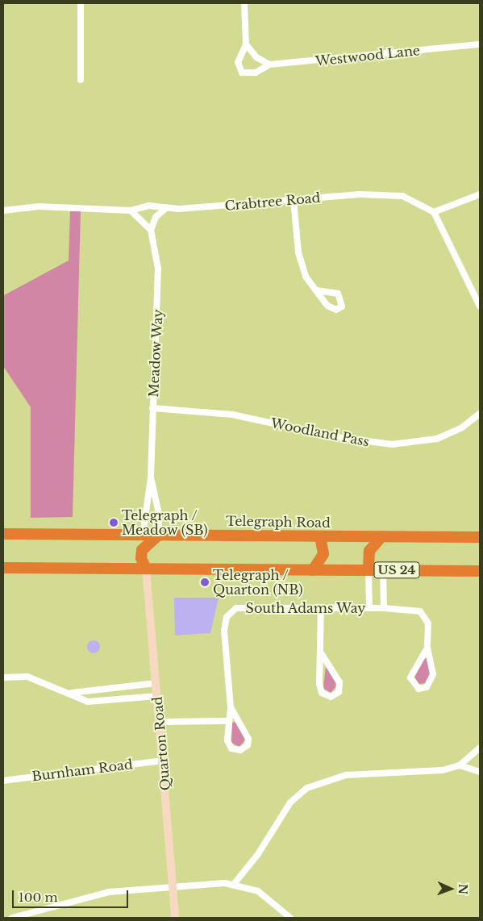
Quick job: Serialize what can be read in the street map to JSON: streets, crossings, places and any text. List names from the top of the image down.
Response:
{
  "streets": {
    "highway": ["Telegraph Road", "US 24"],
    "street": [
      "Westwood Lane",
      "Crabtree Road",
      "Meadow Way",
      "Woodland Pass",
      "South Adams Way",
      "Quarton Road",
      "Burnham Road"
    ]
  },
  "crossings": [
    ["Meadow Way", "Woodland Pass"],
    ["Meadow Way", "Telegraph Road"],
    ["US 24", "Quarton Road"],
    ["Quarton Road", "Burnham Road"]
  ],
  "places": ["Telegraph / Meadow (SB)", "Telegraph / Quarton (NB)"],
  "scale_bar": "100 m",
  "north": "right"
}
